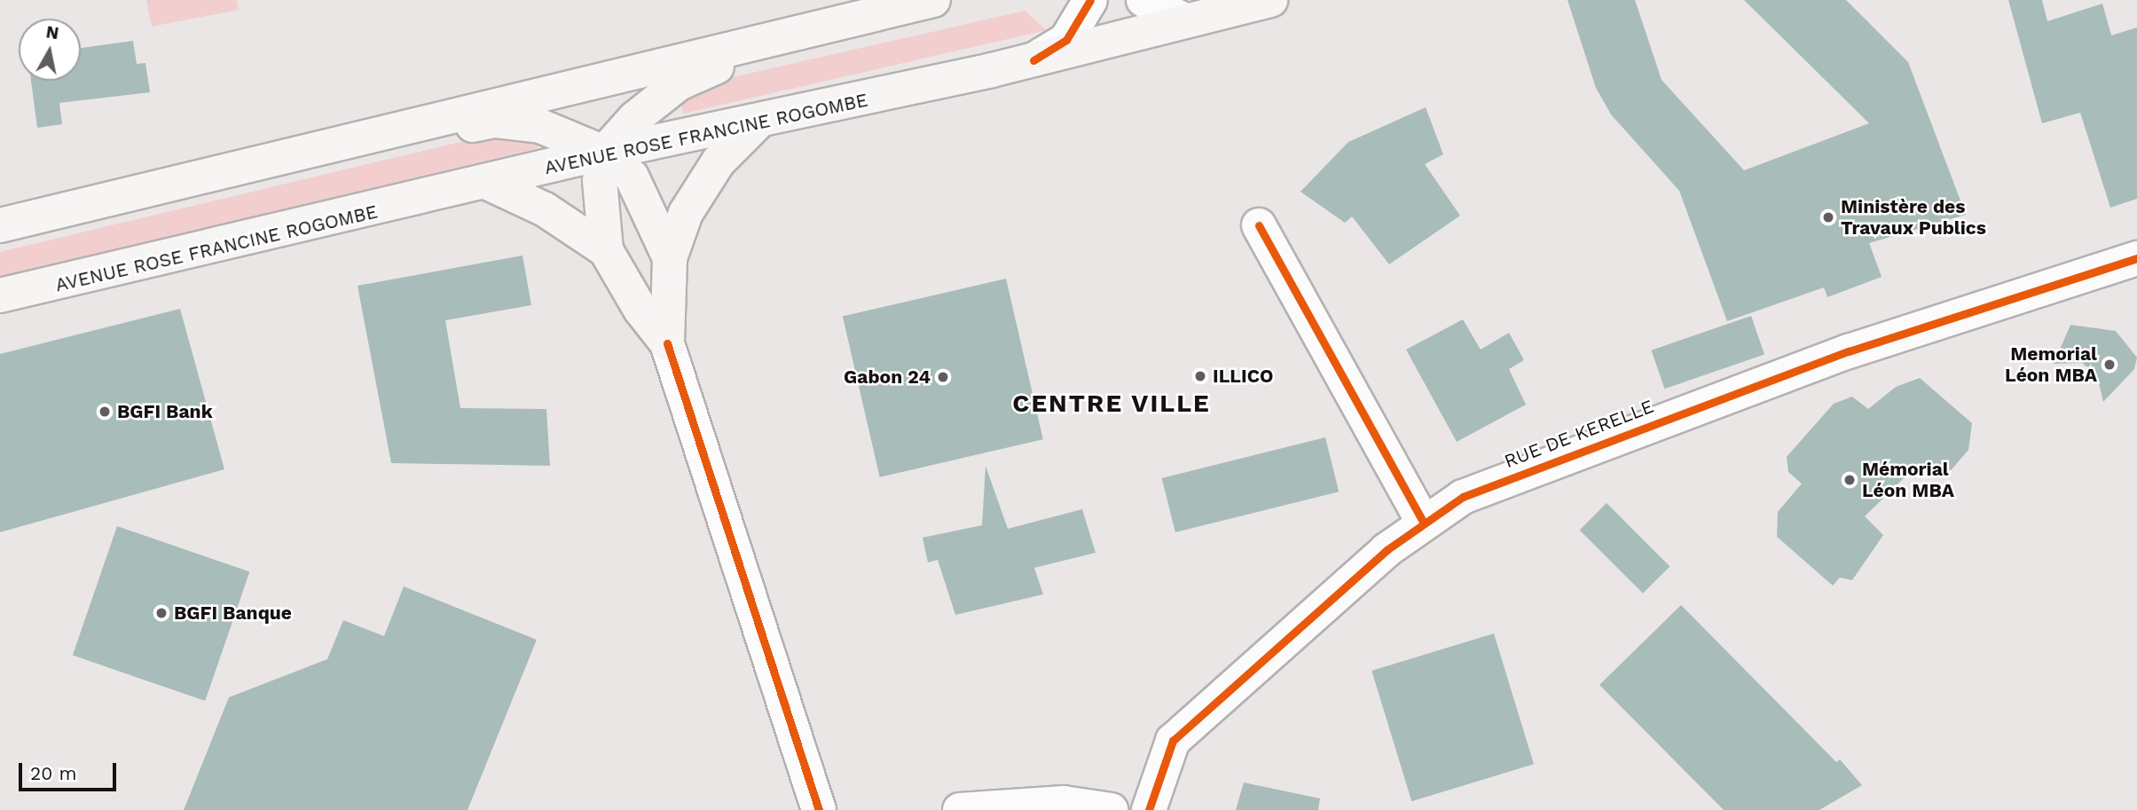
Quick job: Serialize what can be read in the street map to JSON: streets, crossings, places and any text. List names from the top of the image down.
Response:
{
  "streets": {
    "main road": ["AVENUE ROSE FRANCINE ROGOMBE"],
    "street": ["RUE DE KERELLE"]
  },
  "districts": ["CENTRE VILLE"],
  "places": [
    "Ministère des Travaux Publics",
    "Memorial Léon MBA",
    "ILLICO",
    "Gabon 24",
    "BGFI Bank",
    "Mémorial Léon MBA",
    "BGFI Banque"
  ],
  "scale_bar": "20 m",
  "north": "top"
}
